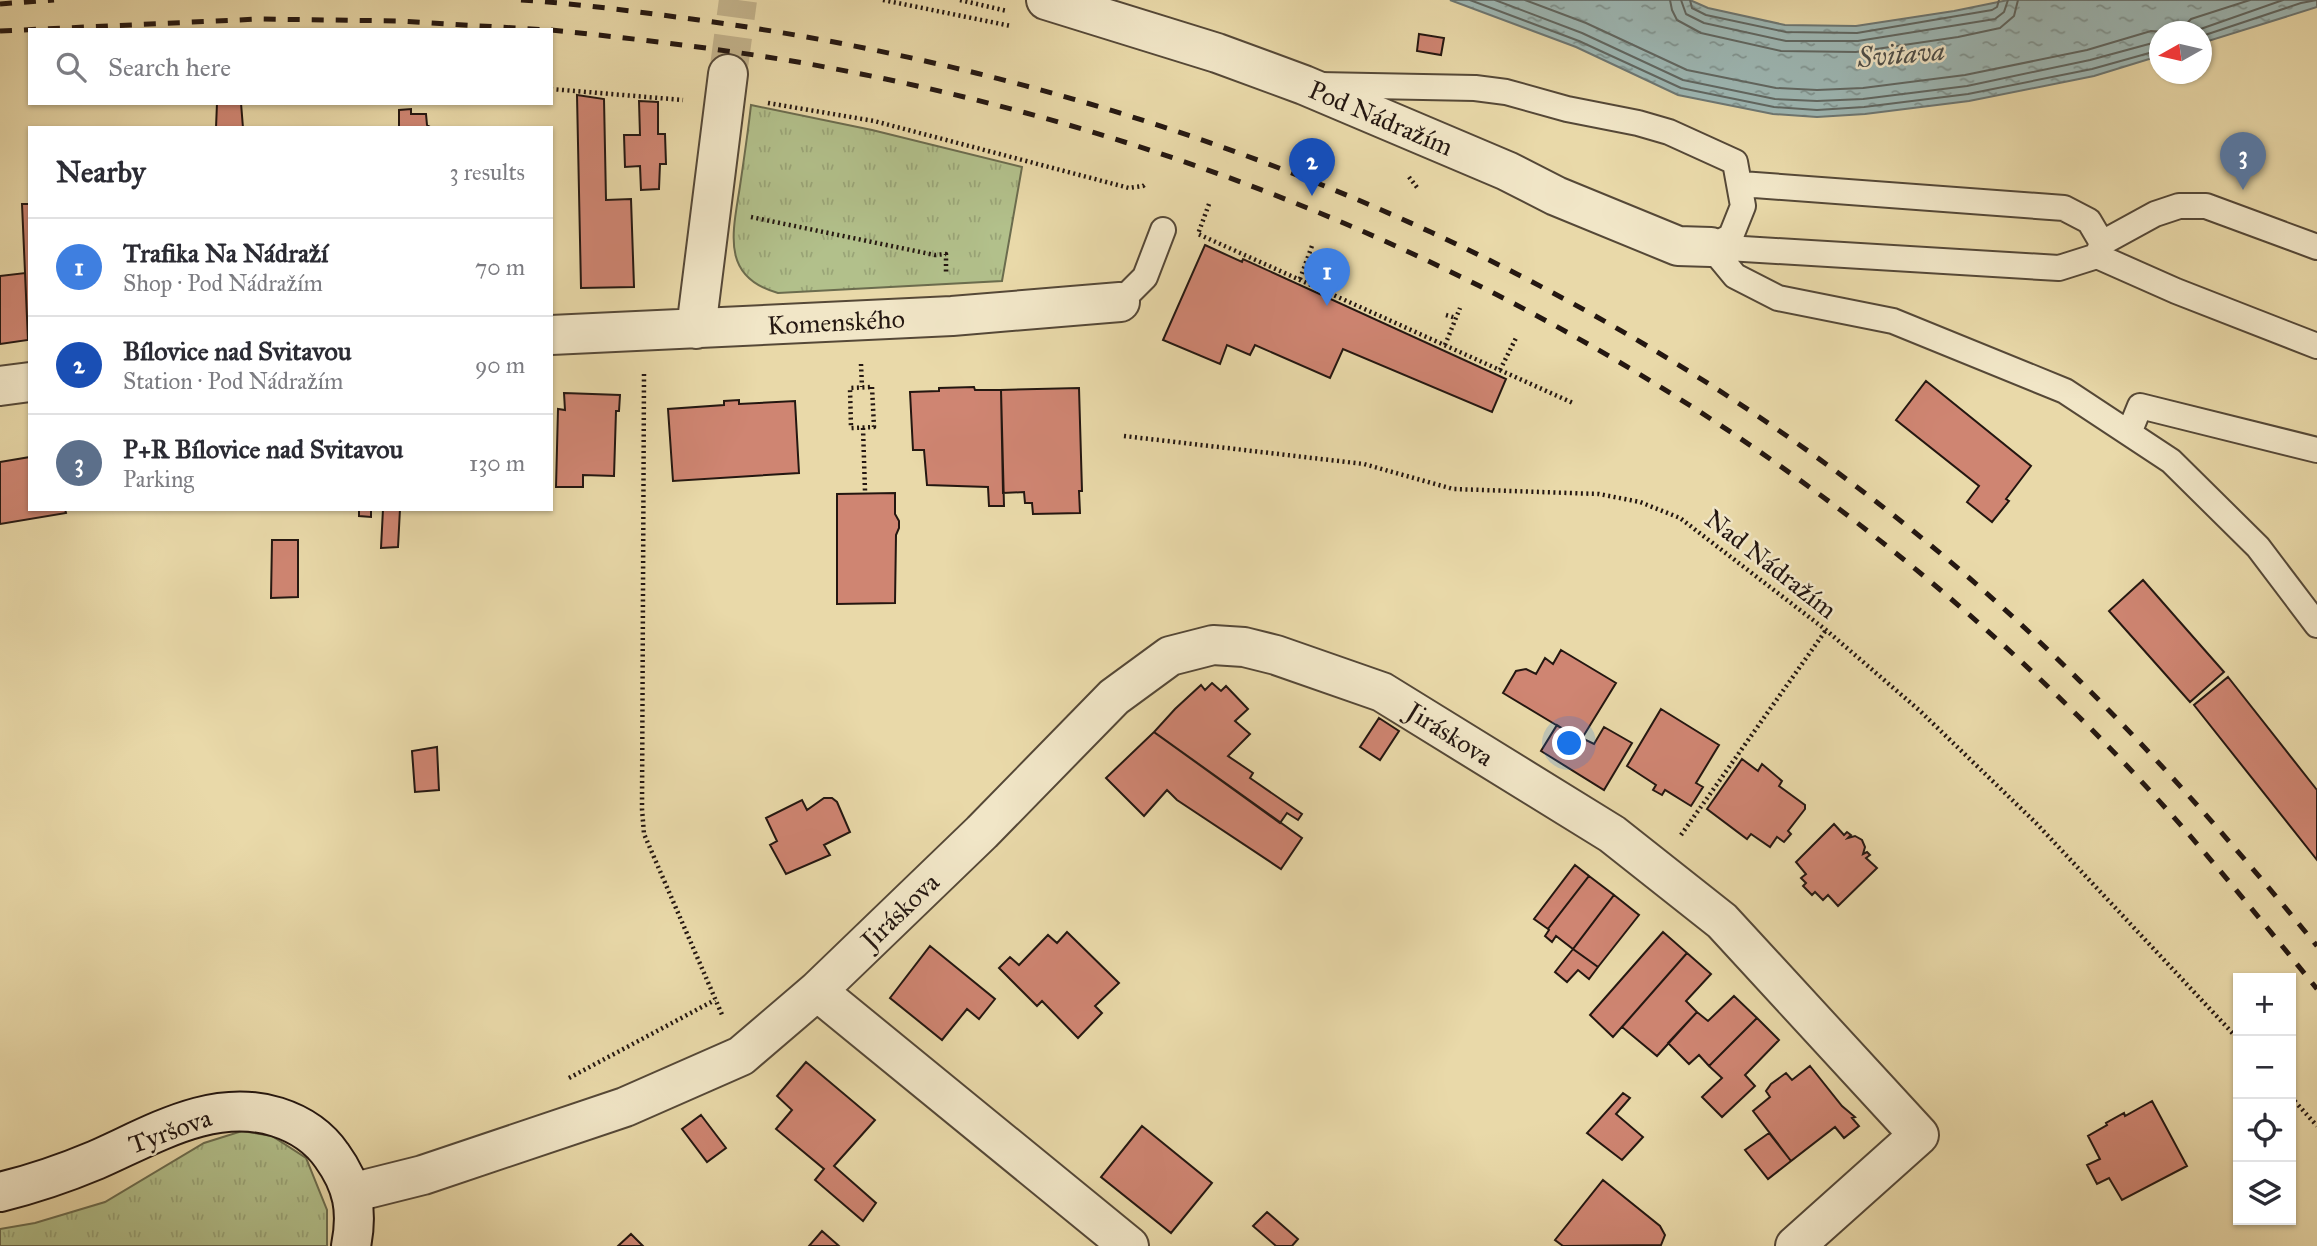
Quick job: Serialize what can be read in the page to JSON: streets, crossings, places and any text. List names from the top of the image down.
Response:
{
  "streets": {
    "street": [
      "Pod Nádražím",
      "Komenského",
      "Jiráskova",
      "Tyršova"
    ],
    "path": ["Nad Nádražím"]
  },
  "crossings": [
    ["Jiráskova", "Tyršova"]
  ],
  "water": ["Svitava"],
  "north": "left",
  "page": {
    "search": "Search here",
    "heading": ["Nearby", "3 results"],
    "pins": ["3", "2", "1"],
    "list": [
      {
        "mark": "1",
        "name": "Trafika Na Nádraží",
        "note": "Shop · Pod Nádražím",
        "value": "70 m"
      },
      {
        "mark": "2",
        "name": "Bílovice nad Svitavou",
        "note": "Station · Pod Nádražím",
        "value": "90 m"
      },
      {
        "mark": "3",
        "name": "P+R Bílovice nad Svitavou",
        "note": "Parking",
        "value": "130 m"
      }
    ],
    "map_buttons": ["+", "−"]
  }
}
